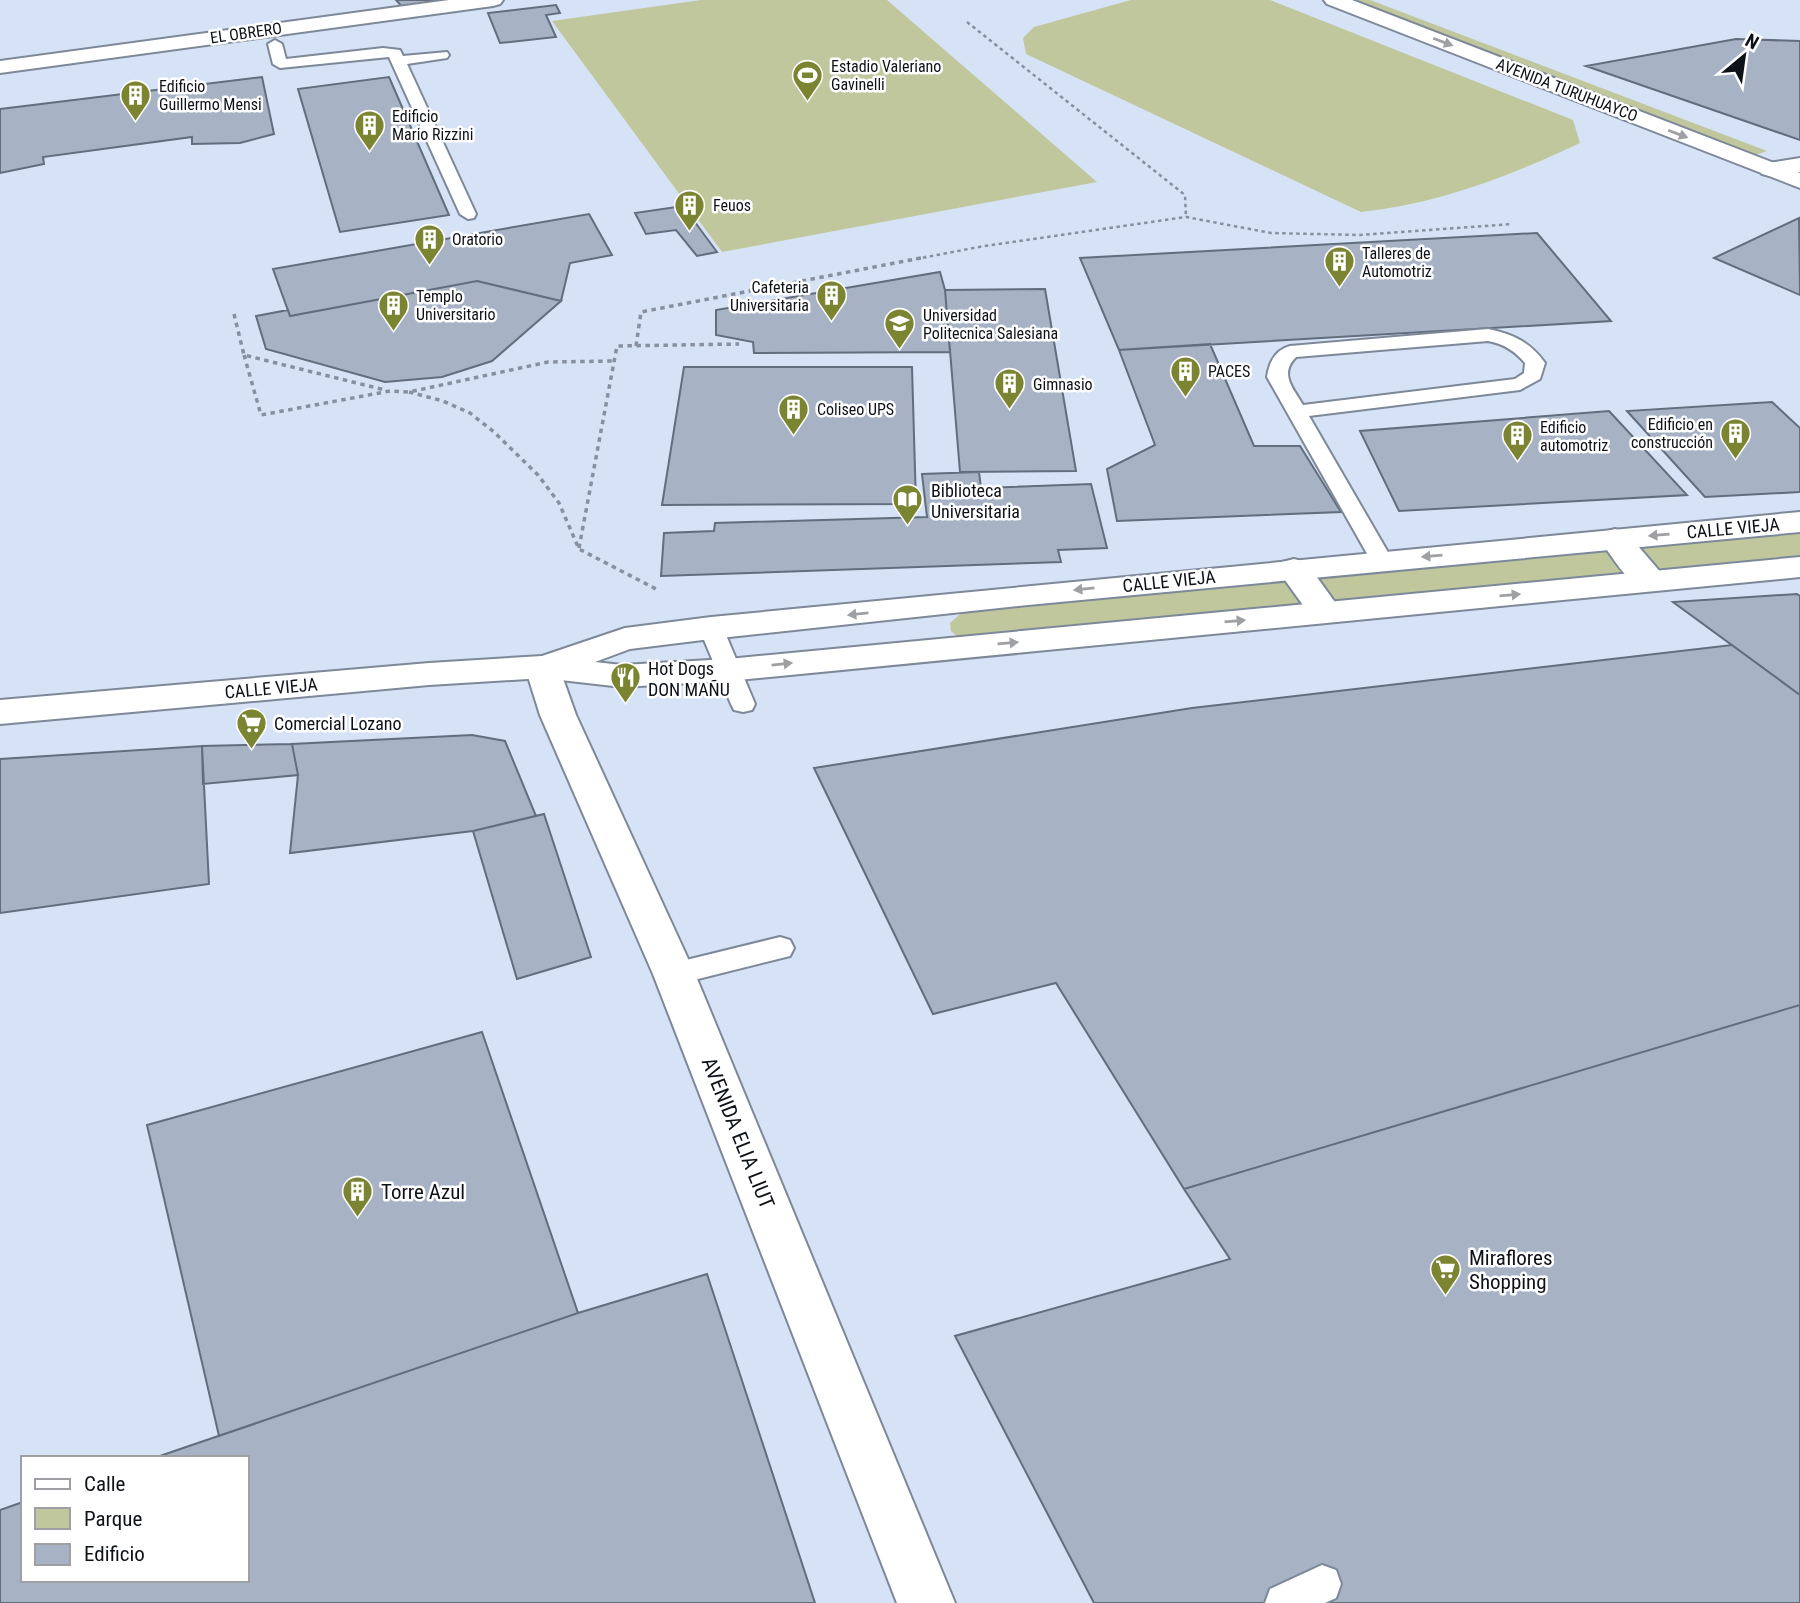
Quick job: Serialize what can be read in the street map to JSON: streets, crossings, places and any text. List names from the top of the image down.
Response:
{
  "streets": {
    "main road": [
      "EL OBRERO",
      "AVENIDA TURUHUAYCO",
      "CALLE VIEJA",
      "AVENIDA ELIA LIUT"
    ]
  },
  "crossings": [
    ["CALLE VIEJA", "AVENIDA ELIA LIUT"]
  ],
  "places": {
    "sports": ["Estadio Valeriano Gavinelli"],
    "building": [
      "Edificio Guillermo Mensi",
      "Edificio Mario Rizzini",
      "Feuos",
      "Oratorio",
      "Talleres de Automotriz",
      "Cafeteria Universitaria",
      "Templo Universitario",
      "PACES",
      "Gimnasio",
      "Coliseo UPS",
      "Edificio en construcción",
      "Edificio automotriz",
      "Torre Azul"
    ],
    "school or university": ["Universidad Politecnica Salesiana"],
    "library": ["Biblioteca Universitaria"],
    "restaurant": ["Hot Dogs DON MAÑU"],
    "supermarket": ["Comercial Lozano", "Miraflores Shopping"]
  },
  "legend": ["Calle", "Parque", "Edificio"],
  "north": "top right"
}
